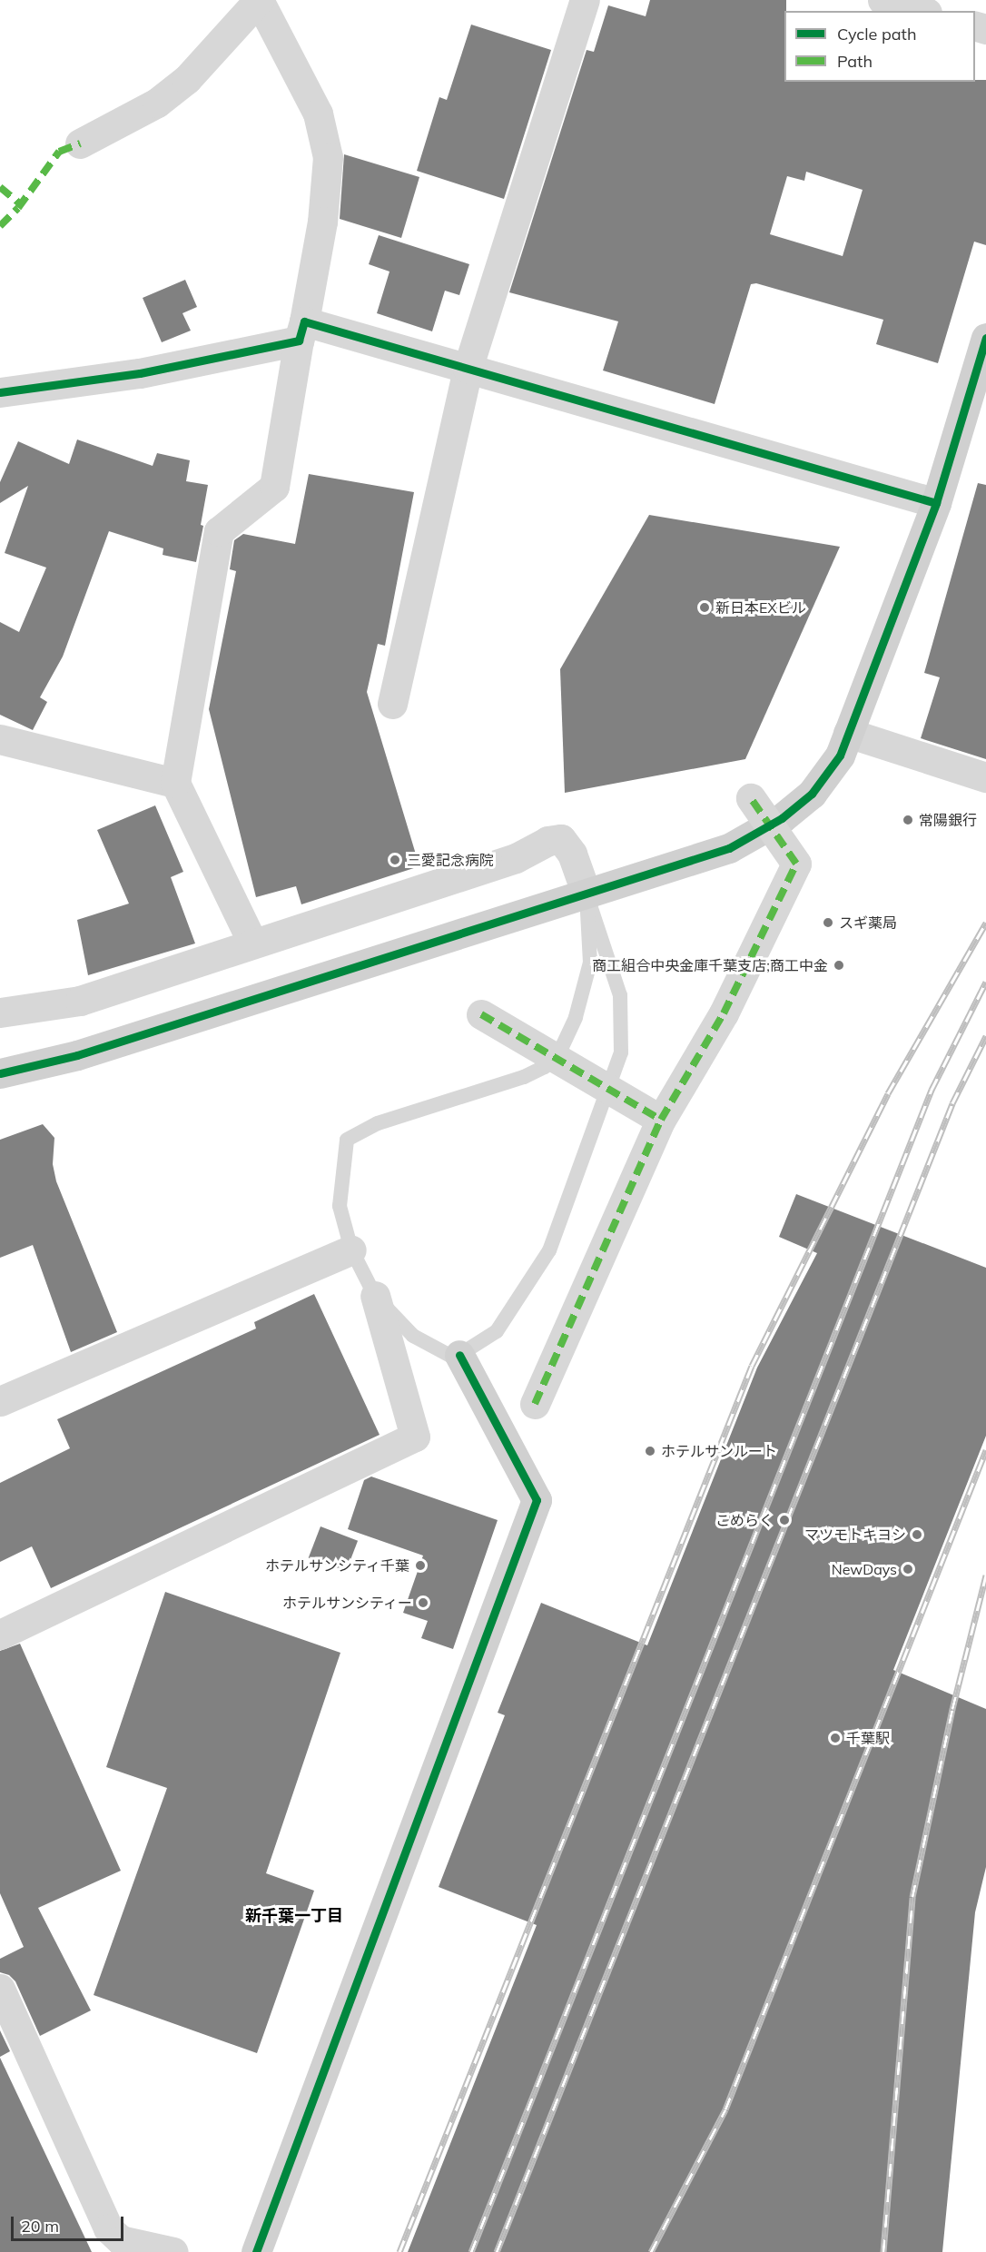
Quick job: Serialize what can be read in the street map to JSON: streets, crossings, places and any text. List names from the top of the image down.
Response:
{
  "districts": ["新千葉一丁目"],
  "places": [
    "新日本EXビル",
    "常陽銀行",
    "三愛記念病院",
    "スギ薬局",
    "商工組合中央金庫千葉支店;商工中金",
    "ホテルサンルート",
    "こめらく",
    "マツモトキヨシ",
    "ホテルサンシティ千葉",
    "NewDays",
    "ホテルサンシティー",
    "千葉駅"
  ],
  "legend": ["Cycle path", "Path"],
  "scale_bar": "20 m"
}
